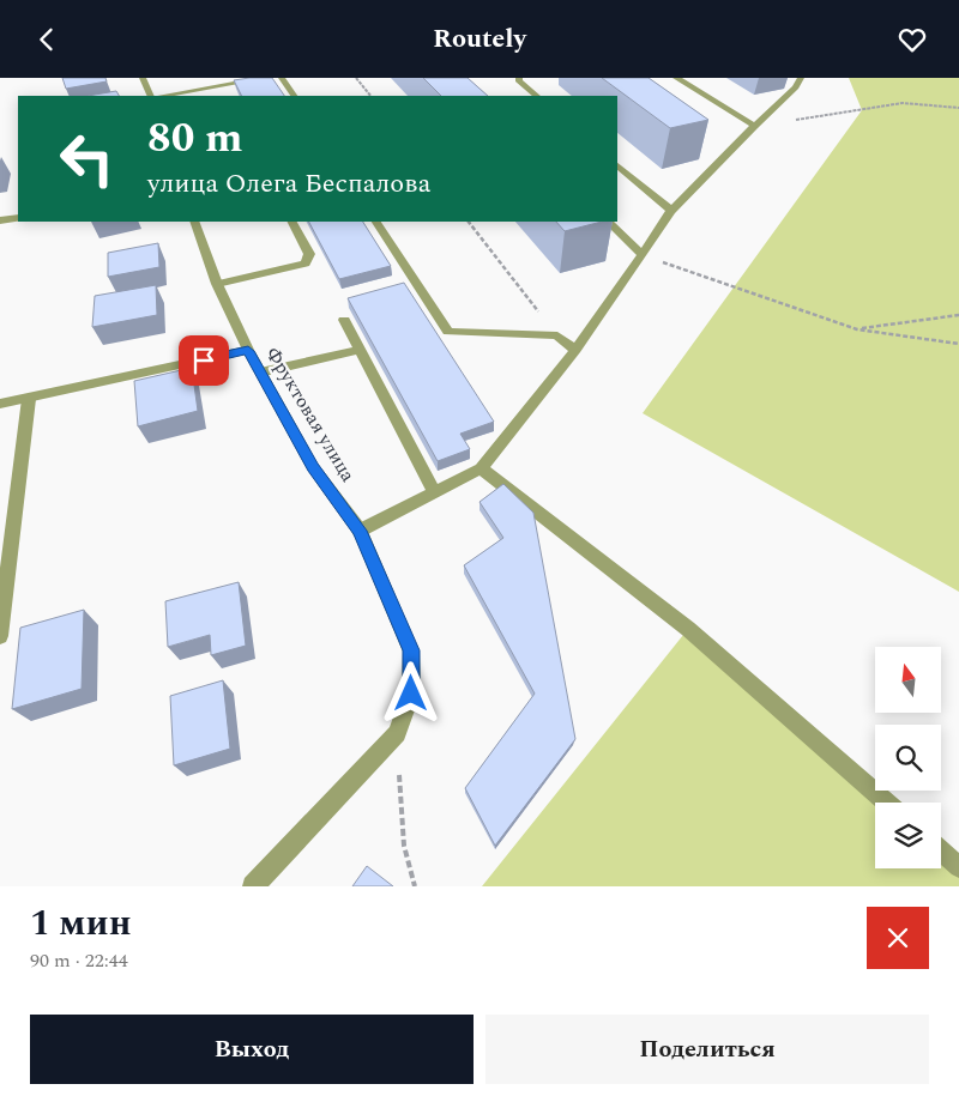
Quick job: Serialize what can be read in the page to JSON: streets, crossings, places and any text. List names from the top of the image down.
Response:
{
  "streets": {
    "street": ["Фруктовая улица"]
  },
  "north": "top",
  "page": {
    "header": "Routely",
    "turn": ["80 m", "улица Олега Беспалова"],
    "heading": ["1 мин", "90 m · 22:44"],
    "buttons": ["Выход", "Поделиться"]
  }
}
